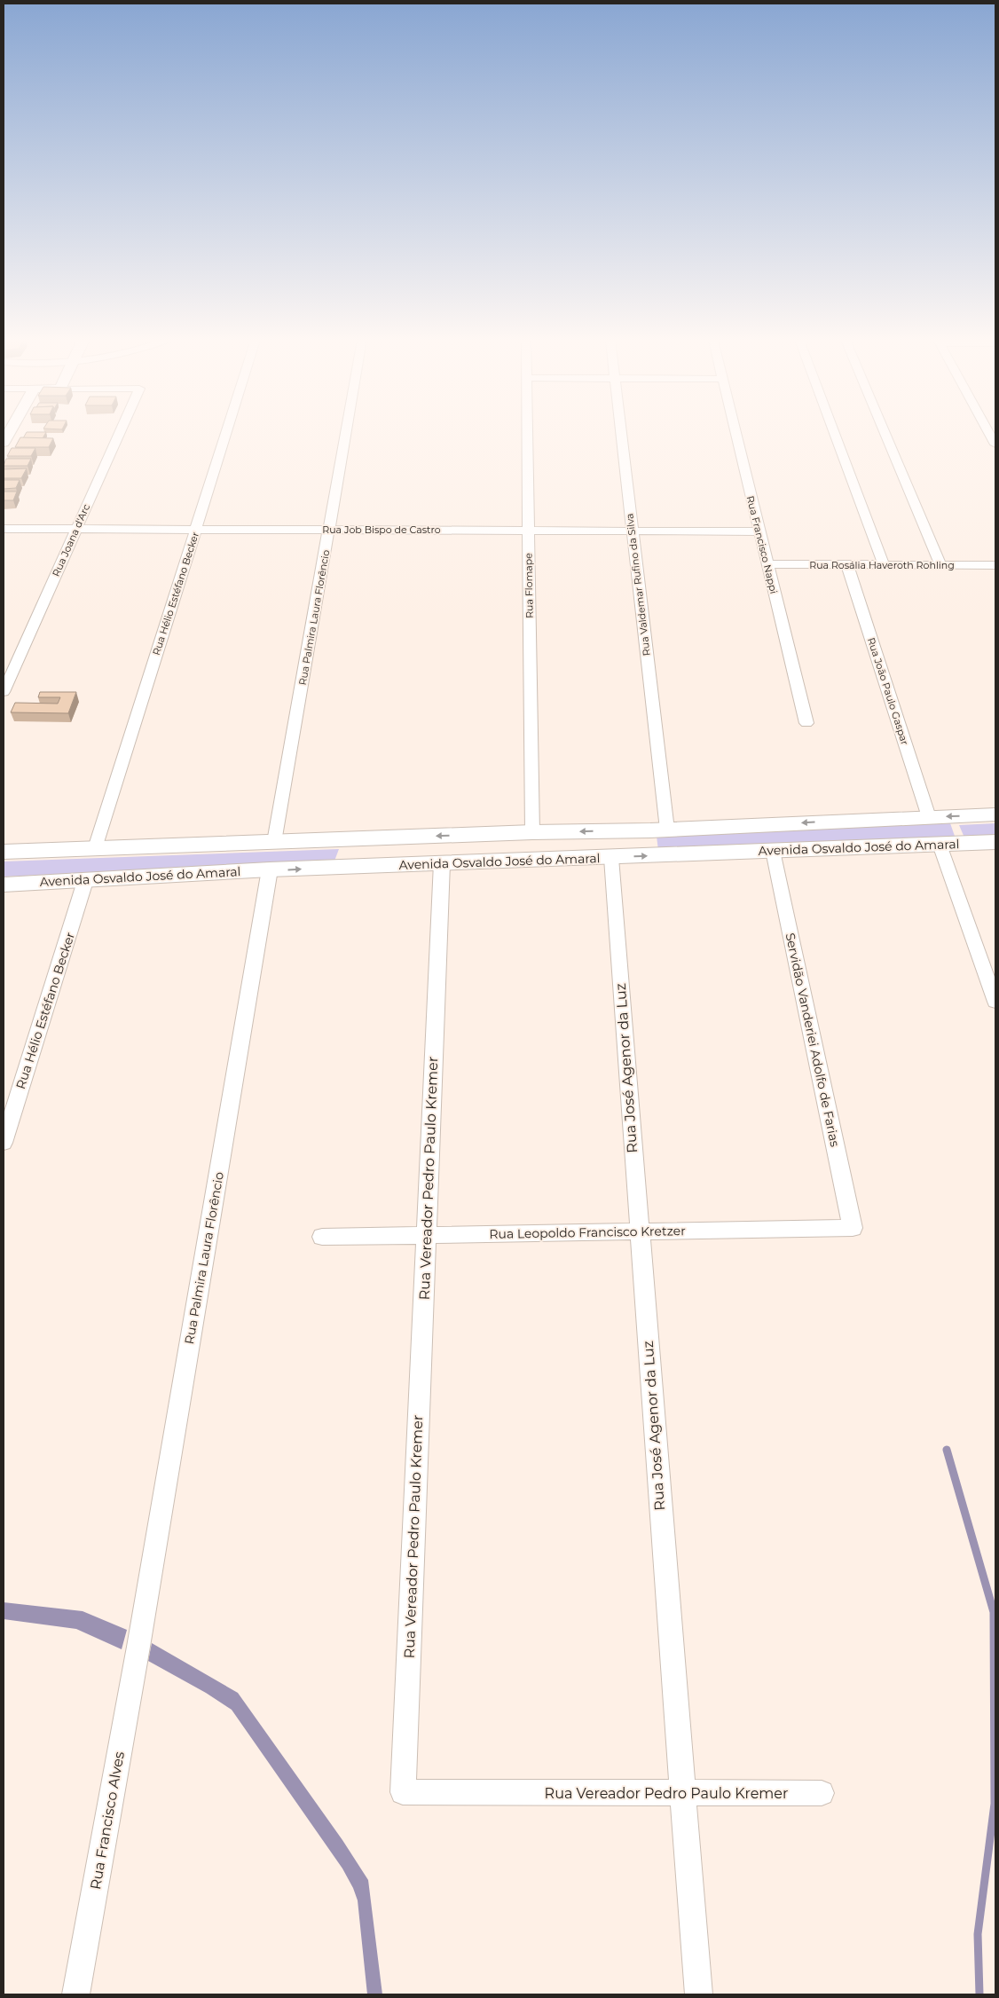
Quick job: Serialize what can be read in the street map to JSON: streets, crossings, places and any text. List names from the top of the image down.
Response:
{
  "streets": {
    "main road": ["Avenida Osvaldo José do Amaral"],
    "street": [
      "Rua Job Bispo de Castro",
      "Rua Joana d'Arc",
      "Rua Francisco Nappi",
      "Rua Rosália Haveroth Rohling",
      "Rua Valdemar Rufino da Silva",
      "Rua Flomape",
      "Rua Hélio Estéfano Becker",
      "Rua Palmira Laura Florêncio",
      "Rua João Paulo Gaspar",
      "Servidão Vanderiei Adolfo de Farias",
      "Rua José Agenor da Luz",
      "Rua Vereador Pedro Paulo Kremer",
      "Rua Leopoldo Francisco Kretzer",
      "Rua Francisco Alves"
    ]
  },
  "crossings": [
    ["Rua Job Bispo de Castro", "Rua Joana d'Arc"],
    ["Rua Job Bispo de Castro", "Rua Francisco Nappi"],
    ["Rua Job Bispo de Castro", "Rua Valdemar Rufino da Silva"],
    ["Rua Job Bispo de Castro", "Rua Flomape"],
    ["Rua Job Bispo de Castro", "Rua Hélio Estéfano Becker"],
    ["Rua Job Bispo de Castro", "Rua Palmira Laura Florêncio"],
    ["Rua Francisco Nappi", "Rua Rosália Haveroth Rohling"],
    ["Rua Rosália Haveroth Rohling", "Rua João Paulo Gaspar"],
    ["Rua Valdemar Rufino da Silva", "Avenida Osvaldo José do Amaral"],
    ["Rua Flomape", "Avenida Osvaldo José do Amaral"],
    ["Rua Hélio Estéfano Becker", "Avenida Osvaldo José do Amaral"],
    ["Rua Palmira Laura Florêncio", "Avenida Osvaldo José do Amaral"],
    ["Rua Palmira Laura Florêncio", "Rua Francisco Alves"],
    ["Rua João Paulo Gaspar", "Avenida Osvaldo José do Amaral"],
    ["Avenida Osvaldo José do Amaral", "Servidão Vanderiei Adolfo de Farias"],
    ["Avenida Osvaldo José do Amaral", "Rua José Agenor da Luz"],
    ["Avenida Osvaldo José do Amaral", "Rua Vereador Pedro Paulo Kremer"],
    ["Servidão Vanderiei Adolfo de Farias", "Rua Leopoldo Francisco Kretzer"],
    ["Rua José Agenor da Luz", "Rua Vereador Pedro Paulo Kremer"],
    ["Rua José Agenor da Luz", "Rua Leopoldo Francisco Kretzer"],
    ["Rua Vereador Pedro Paulo Kremer", "Rua Leopoldo Francisco Kretzer"]
  ]
}
